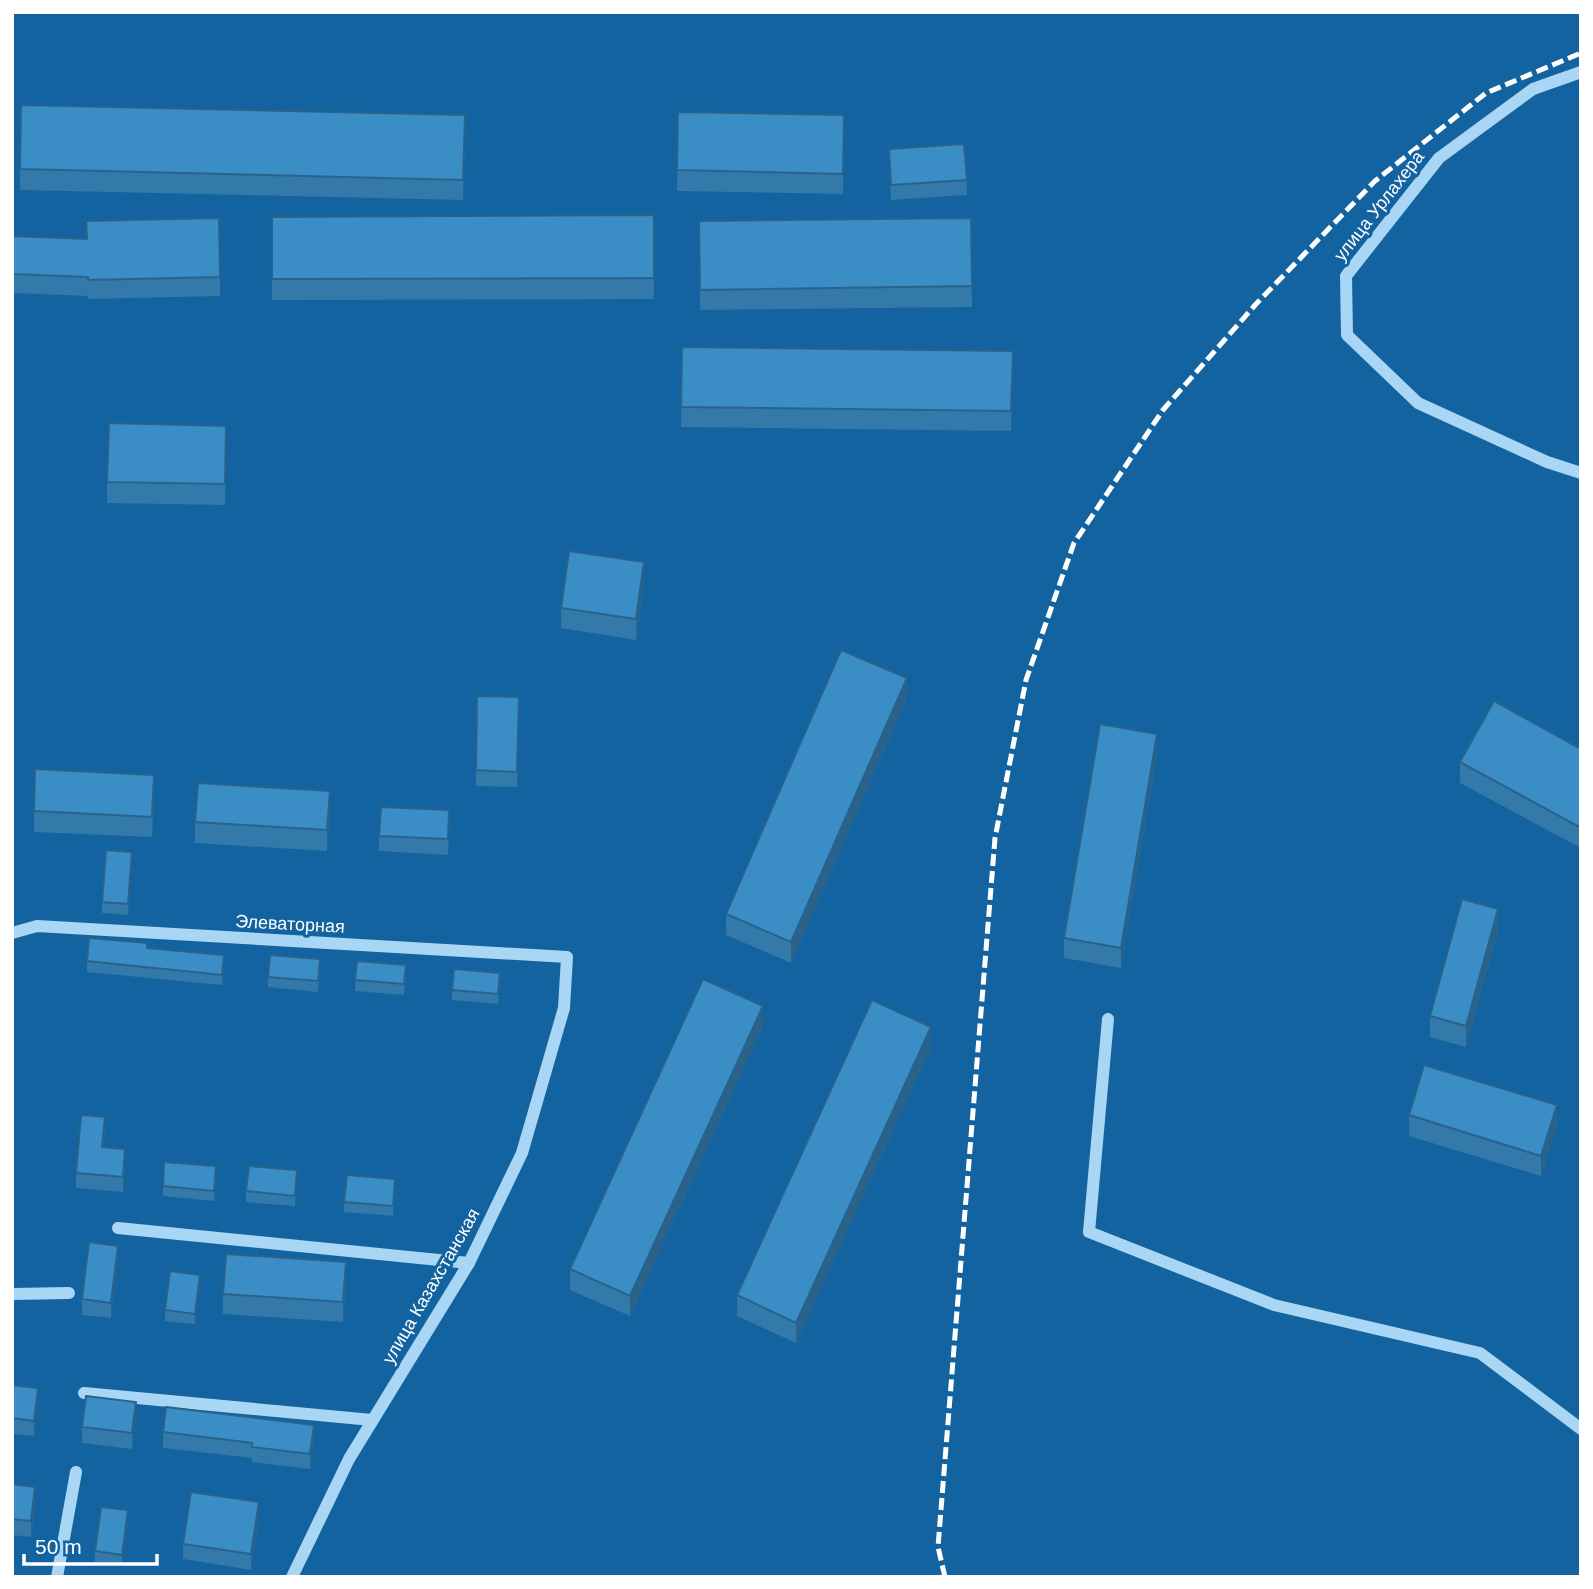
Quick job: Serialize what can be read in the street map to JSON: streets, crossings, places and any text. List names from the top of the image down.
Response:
{
  "streets": {
    "street": ["улица Урлахера", "Элеваторная", "улица Казахстанская"]
  },
  "crossings": [
    ["Элеваторная", "улица Казахстанская"]
  ],
  "scale_bar": "50 m"
}
